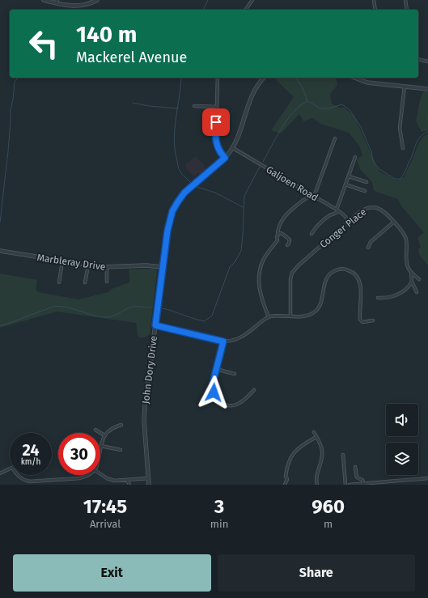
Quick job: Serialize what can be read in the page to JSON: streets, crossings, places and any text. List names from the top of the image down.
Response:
{
  "streets": {
    "street": [
      "Galjoen Road",
      "Conger Place",
      "Marbleray Drive",
      "John Dory Drive"
    ]
  },
  "crossings": [
    ["Galjoen Road", "Conger Place"],
    ["Galjoen Road", "John Dory Drive"],
    ["Marbleray Drive", "John Dory Drive"]
  ],
  "page": {
    "turn": ["140 m", "Mackerel Avenue"],
    "speed": "24 km/h",
    "limit": "30",
    "eta": [
      "17:45",
      "Arrival",
      "3",
      "min",
      "960",
      "m"
    ],
    "buttons": ["Exit", "Share"]
  }
}
